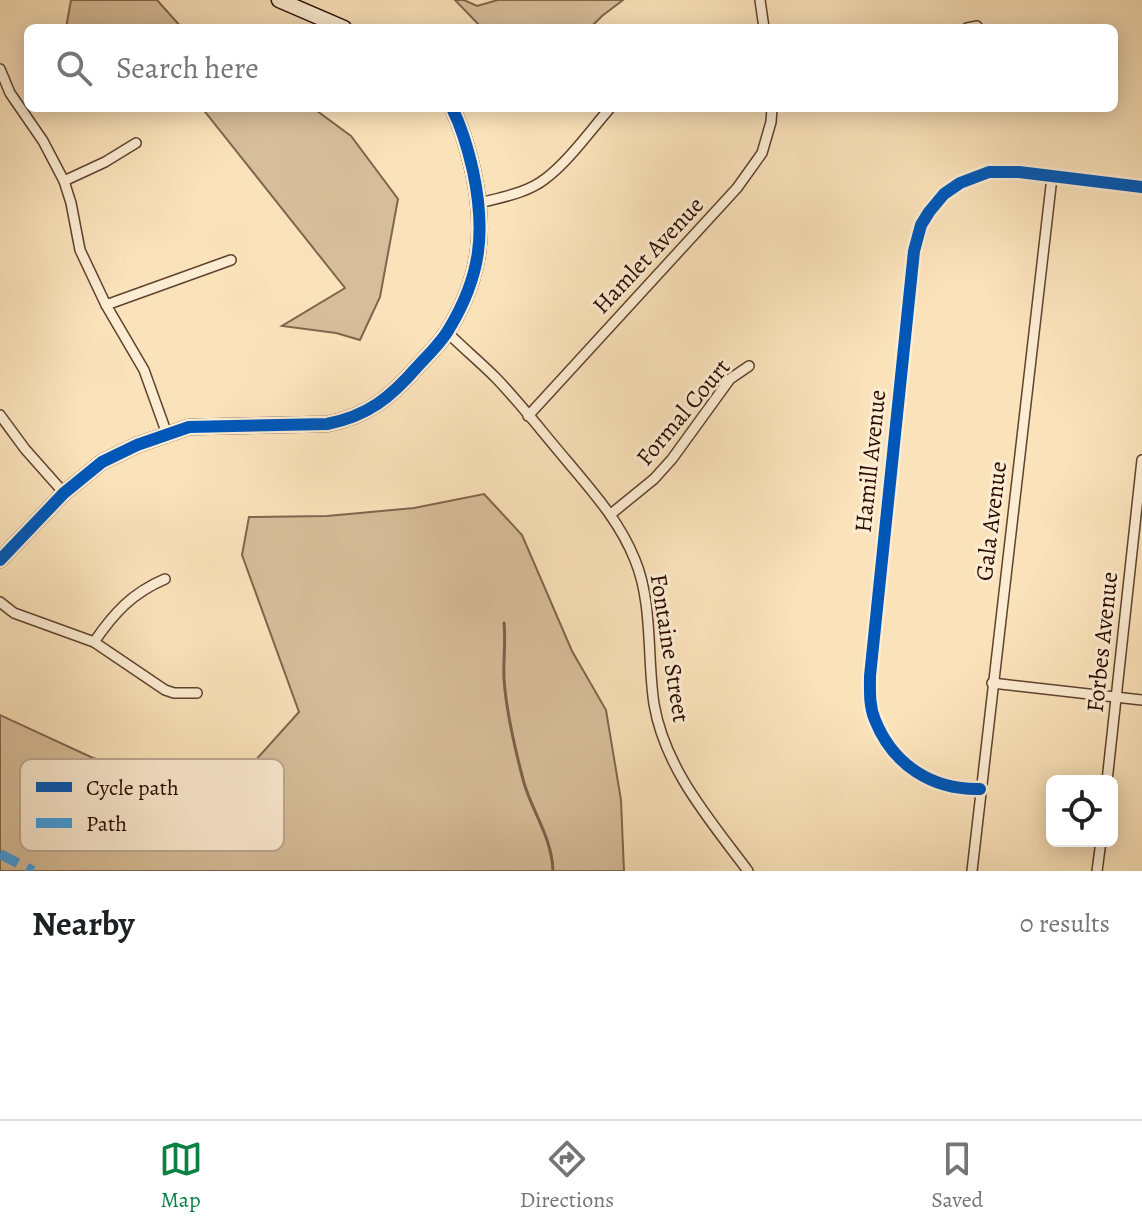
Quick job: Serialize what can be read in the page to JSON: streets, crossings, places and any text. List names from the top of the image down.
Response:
{
  "streets": {
    "street": [
      "Hamlet Avenue",
      "Formal Court",
      "Hamill Avenue",
      "Gala Avenue",
      "Forbes Avenue",
      "Fontaine Street"
    ]
  },
  "crossings": [
    ["Hamlet Avenue", "Fontaine Street"],
    ["Formal Court", "Fontaine Street"],
    ["Hamill Avenue", "Gala Avenue"]
  ],
  "legend": ["Cycle path", "Path"],
  "page": {
    "search": "Search here",
    "heading": ["Nearby", "0 results"],
    "nav": ["Map", "Directions", "Saved"]
  }
}
